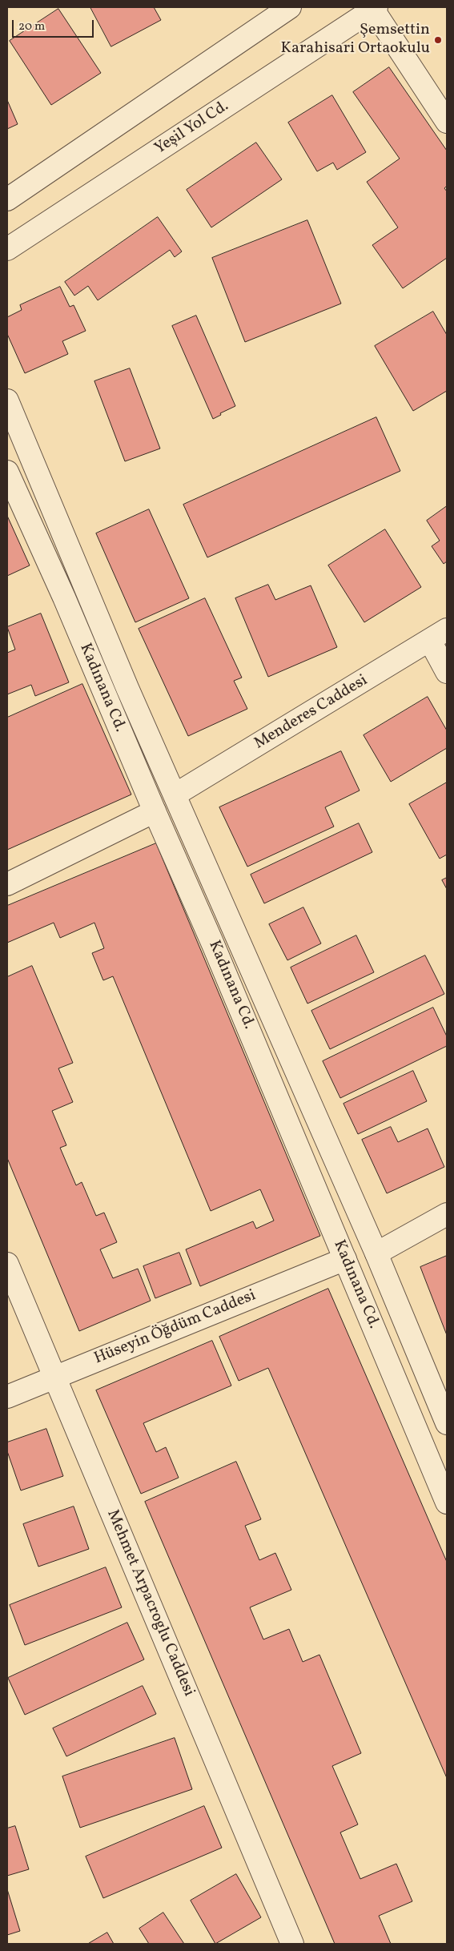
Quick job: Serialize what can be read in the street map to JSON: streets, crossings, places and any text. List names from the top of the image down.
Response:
{
  "streets": {
    "street": [
      "Yeşil Yol Cd.",
      "Kadınana Cd.",
      "Menderes Caddesi",
      "Hüseyin Öğdüm Caddesi",
      "Mehmet Arpacroglu Caddesi"
    ]
  },
  "crossings": [
    ["Kadınana Cd.", "Menderes Caddesi"],
    ["Kadınana Cd.", "Hüseyin Öğdüm Caddesi"],
    ["Hüseyin Öğdüm Caddesi", "Mehmet Arpacroglu Caddesi"]
  ],
  "places": ["Şemsettin Karahisari Ortaokulu"],
  "scale_bar": "20 m"
}
